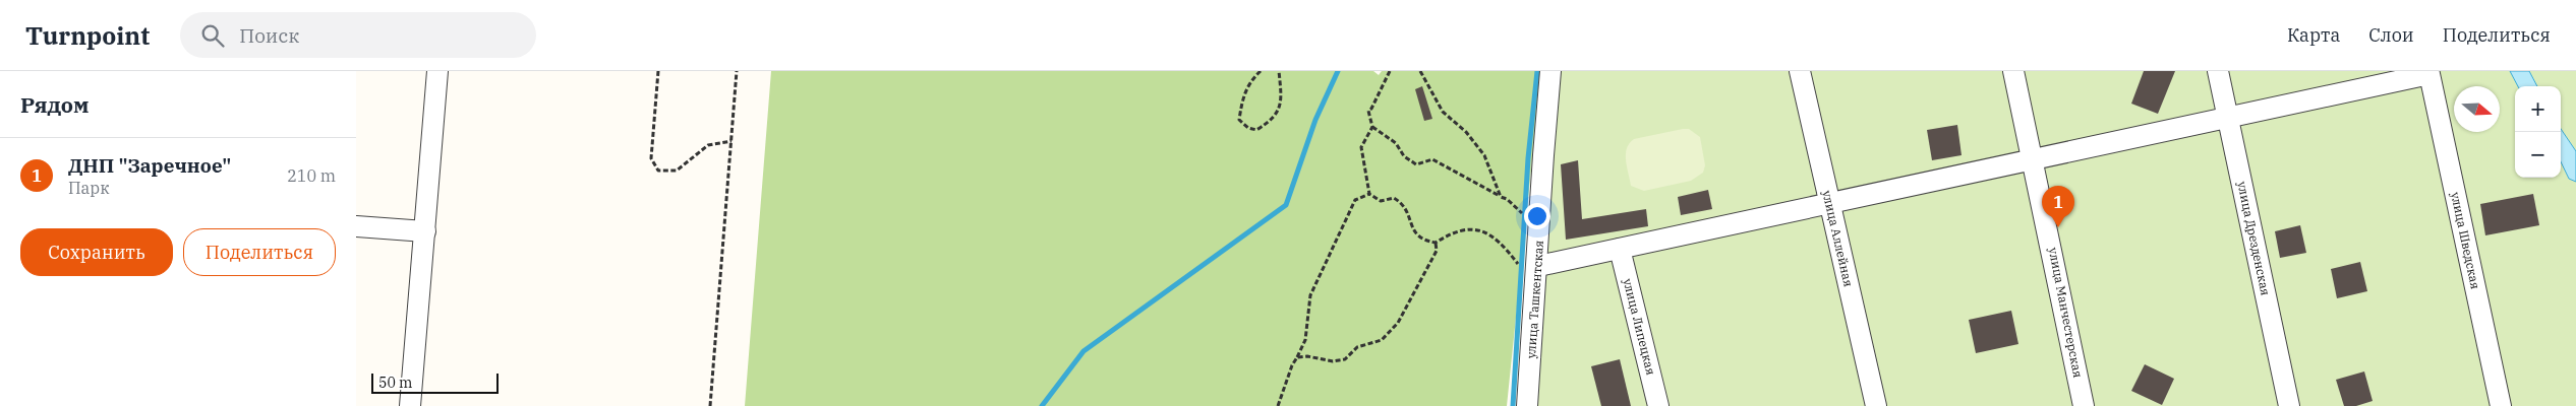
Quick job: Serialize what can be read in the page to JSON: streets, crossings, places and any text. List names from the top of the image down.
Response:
{
  "streets": {
    "street": [
      "улица Аллейная",
      "улица Дрезденская",
      "улица Шведская",
      "улица Ташкентская",
      "улица Манчестерская",
      "улица Липецкая"
    ]
  },
  "crossings": [
    ["улица Дрезденская", "улица Шведская"]
  ],
  "scale_bar": "50 m",
  "north": "right",
  "page": {
    "header": "Turnpoint",
    "search": "Поиск",
    "nav": ["Карта", "Слои", "Поделиться"],
    "heading": "Рядом",
    "map_buttons": ["+", "−"],
    "list": [
      {
        "mark": "1",
        "name": "ДНП \"Заречное\"",
        "note": "Парк",
        "value": "210 m"
      }
    ],
    "pins": "1",
    "buttons": ["Сохранить", "Поделиться"],
    "scale": "50 m"
  }
}
